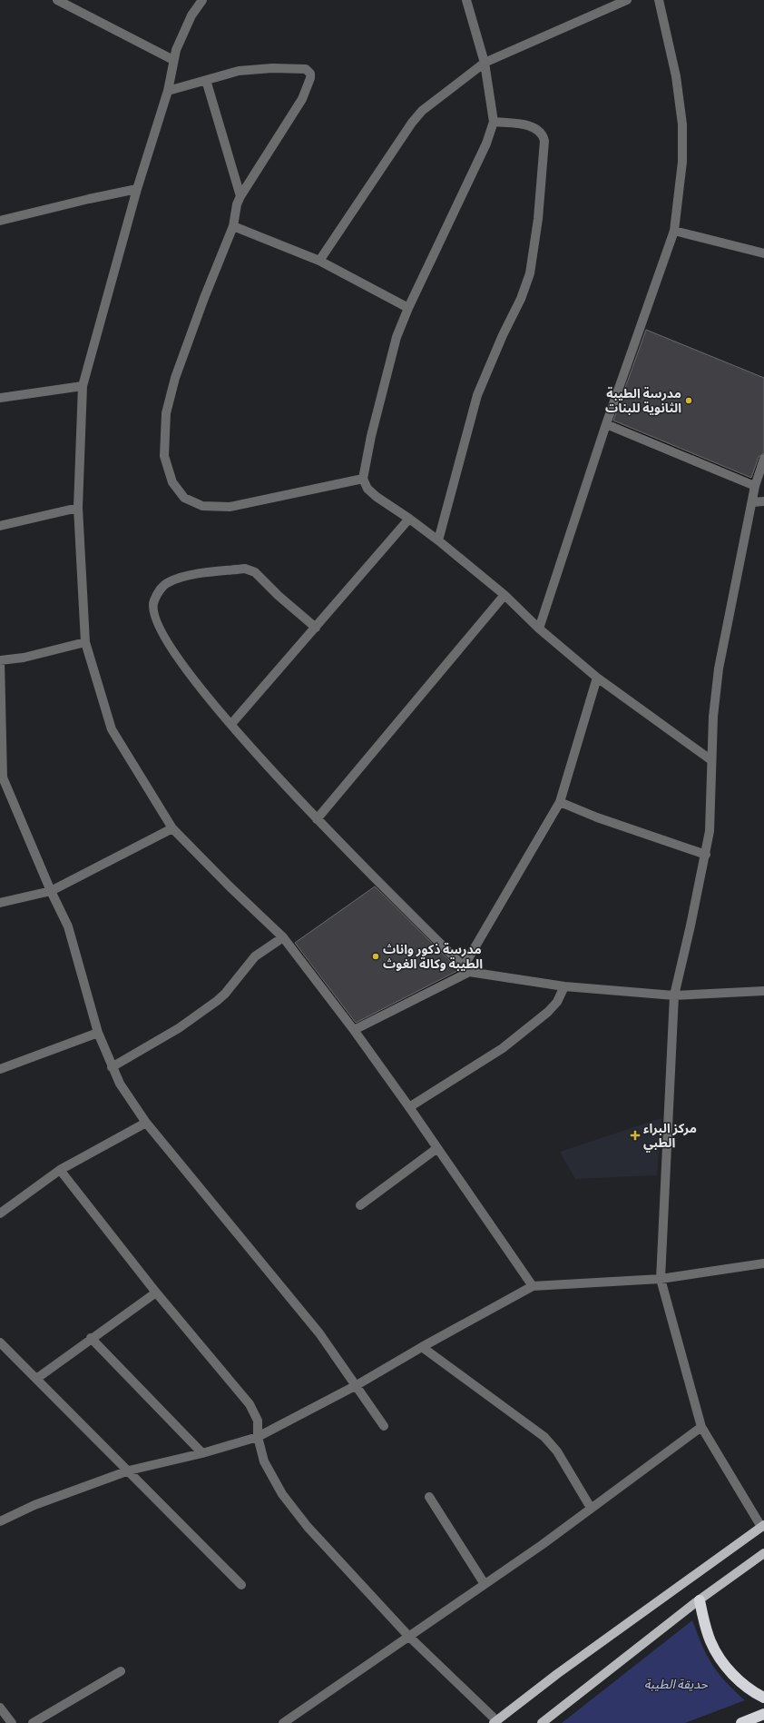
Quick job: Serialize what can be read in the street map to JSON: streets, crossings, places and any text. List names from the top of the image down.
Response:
{
  "parks": ["حديقة الطيبة"],
  "places": {
    "other": ["مدرسة الطيبة الثانوية للبنات", "مدرسة ذكور واناث الطيبة وكالة الغوث"],
    "health": ["مركز البراء الطبي"]
  }
}
